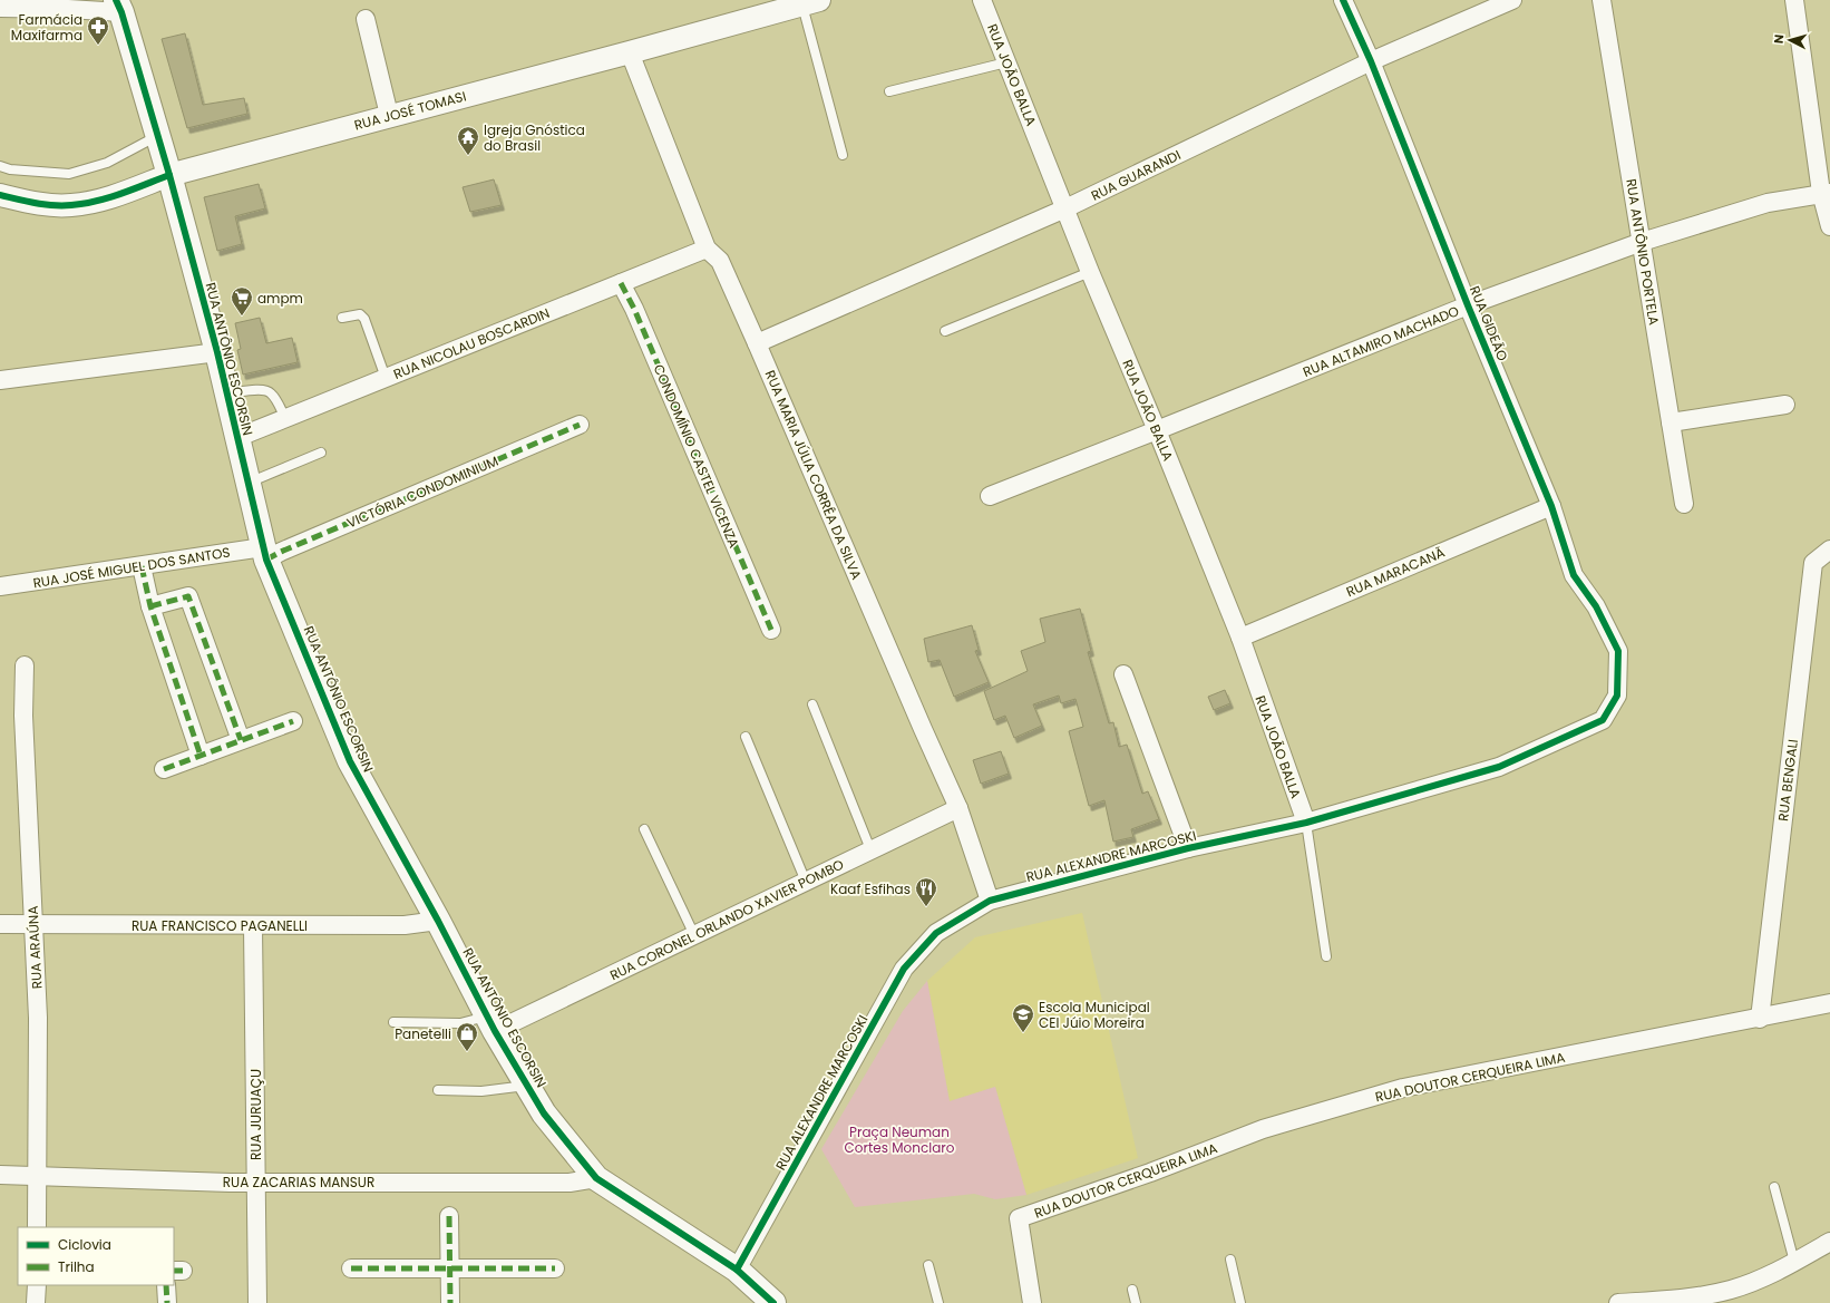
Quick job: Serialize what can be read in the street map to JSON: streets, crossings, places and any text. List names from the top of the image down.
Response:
{
  "streets": {
    "main road": ["RUA ANTÔNIO ESCORSIN"],
    "street": [
      "RUA JOÃO BALLA",
      "RUA JOSÉ TOMASI",
      "RUA GUARANDI",
      "RUA ANTÔNIO PORTELA",
      "RUA GIDEÃO",
      "RUA ALTAMIRO MACHADO",
      "RUA NICOLAU BOSCARDIN",
      "CONDOMÍNIO CASTEL VICENZA",
      "RUA MARIA JÚLIA CORRÊA DA SILVA",
      "VICTÓRIA CONDOMINIUM",
      "RUA JOSÉ MIGUEL DOS SANTOS",
      "RUA MARACANÃ",
      "RUA BENGALI",
      "RUA ALEXANDRE MARCOSKI",
      "RUA CORONEL ORLANDO XAVIER POMBO",
      "RUA FRANCISCO PAGANELLI",
      "RUA ARAÚNA",
      "RUA DOUTOR CERQUEIRA LIMA",
      "RUA JURUAÇU",
      "RUA ZACARIAS MANSUR"
    ]
  },
  "crossings": [
    ["RUA JOÃO BALLA", "RUA GUARANDI"],
    ["RUA JOÃO BALLA", "RUA ALTAMIRO MACHADO"],
    ["RUA JOÃO BALLA", "RUA MARACANÃ"],
    ["RUA JOÃO BALLA", "RUA ALEXANDRE MARCOSKI"],
    ["RUA JOSÉ TOMASI", "RUA ANTÔNIO ESCORSIN"],
    ["RUA JOSÉ TOMASI", "RUA MARIA JÚLIA CORRÊA DA SILVA"],
    ["RUA GUARANDI", "RUA GIDEÃO"],
    ["RUA GUARANDI", "RUA MARIA JÚLIA CORRÊA DA SILVA"],
    ["RUA ANTÔNIO PORTELA", "RUA ALTAMIRO MACHADO"],
    ["RUA GIDEÃO", "RUA ALTAMIRO MACHADO"],
    ["RUA GIDEÃO", "RUA MARACANÃ"],
    ["RUA GIDEÃO", "RUA ALEXANDRE MARCOSKI"],
    ["RUA NICOLAU BOSCARDIN", "RUA ANTÔNIO ESCORSIN"],
    ["RUA NICOLAU BOSCARDIN", "CONDOMÍNIO CASTEL VICENZA"],
    ["RUA NICOLAU BOSCARDIN", "RUA MARIA JÚLIA CORRÊA DA SILVA"],
    ["RUA ANTÔNIO ESCORSIN", "VICTÓRIA CONDOMINIUM"],
    ["RUA ANTÔNIO ESCORSIN", "RUA JOSÉ MIGUEL DOS SANTOS"],
    ["RUA ANTÔNIO ESCORSIN", "RUA ALEXANDRE MARCOSKI"],
    ["RUA ANTÔNIO ESCORSIN", "RUA CORONEL ORLANDO XAVIER POMBO"],
    ["RUA ANTÔNIO ESCORSIN", "RUA FRANCISCO PAGANELLI"],
    ["RUA ANTÔNIO ESCORSIN", "RUA ZACARIAS MANSUR"],
    ["RUA MARIA JÚLIA CORRÊA DA SILVA", "RUA ALEXANDRE MARCOSKI"],
    ["RUA MARIA JÚLIA CORRÊA DA SILVA", "RUA CORONEL ORLANDO XAVIER POMBO"],
    ["VICTÓRIA CONDOMINIUM", "RUA JOSÉ MIGUEL DOS SANTOS"],
    ["RUA BENGALI", "RUA DOUTOR CERQUEIRA LIMA"],
    ["RUA FRANCISCO PAGANELLI", "RUA ARAÚNA"],
    ["RUA FRANCISCO PAGANELLI", "RUA JURUAÇU"],
    ["RUA ARAÚNA", "RUA ZACARIAS MANSUR"],
    ["RUA JURUAÇU", "RUA ZACARIAS MANSUR"]
  ],
  "parks": ["Praça Neuman Cortes Monclaro"],
  "places": {
    "pharmacy": ["Farmácia Maxifarma"],
    "temple": ["Igreja Gnóstica do Brasil"],
    "supermarket": ["ampm"],
    "restaurant": ["Kaaf Esfihas"],
    "school or university": ["Escola Municipal CEI Júio Moreira"],
    "shop": ["Panetelli"]
  },
  "legend": ["Ciclovia", "Trilha"],
  "north": "left"
}
